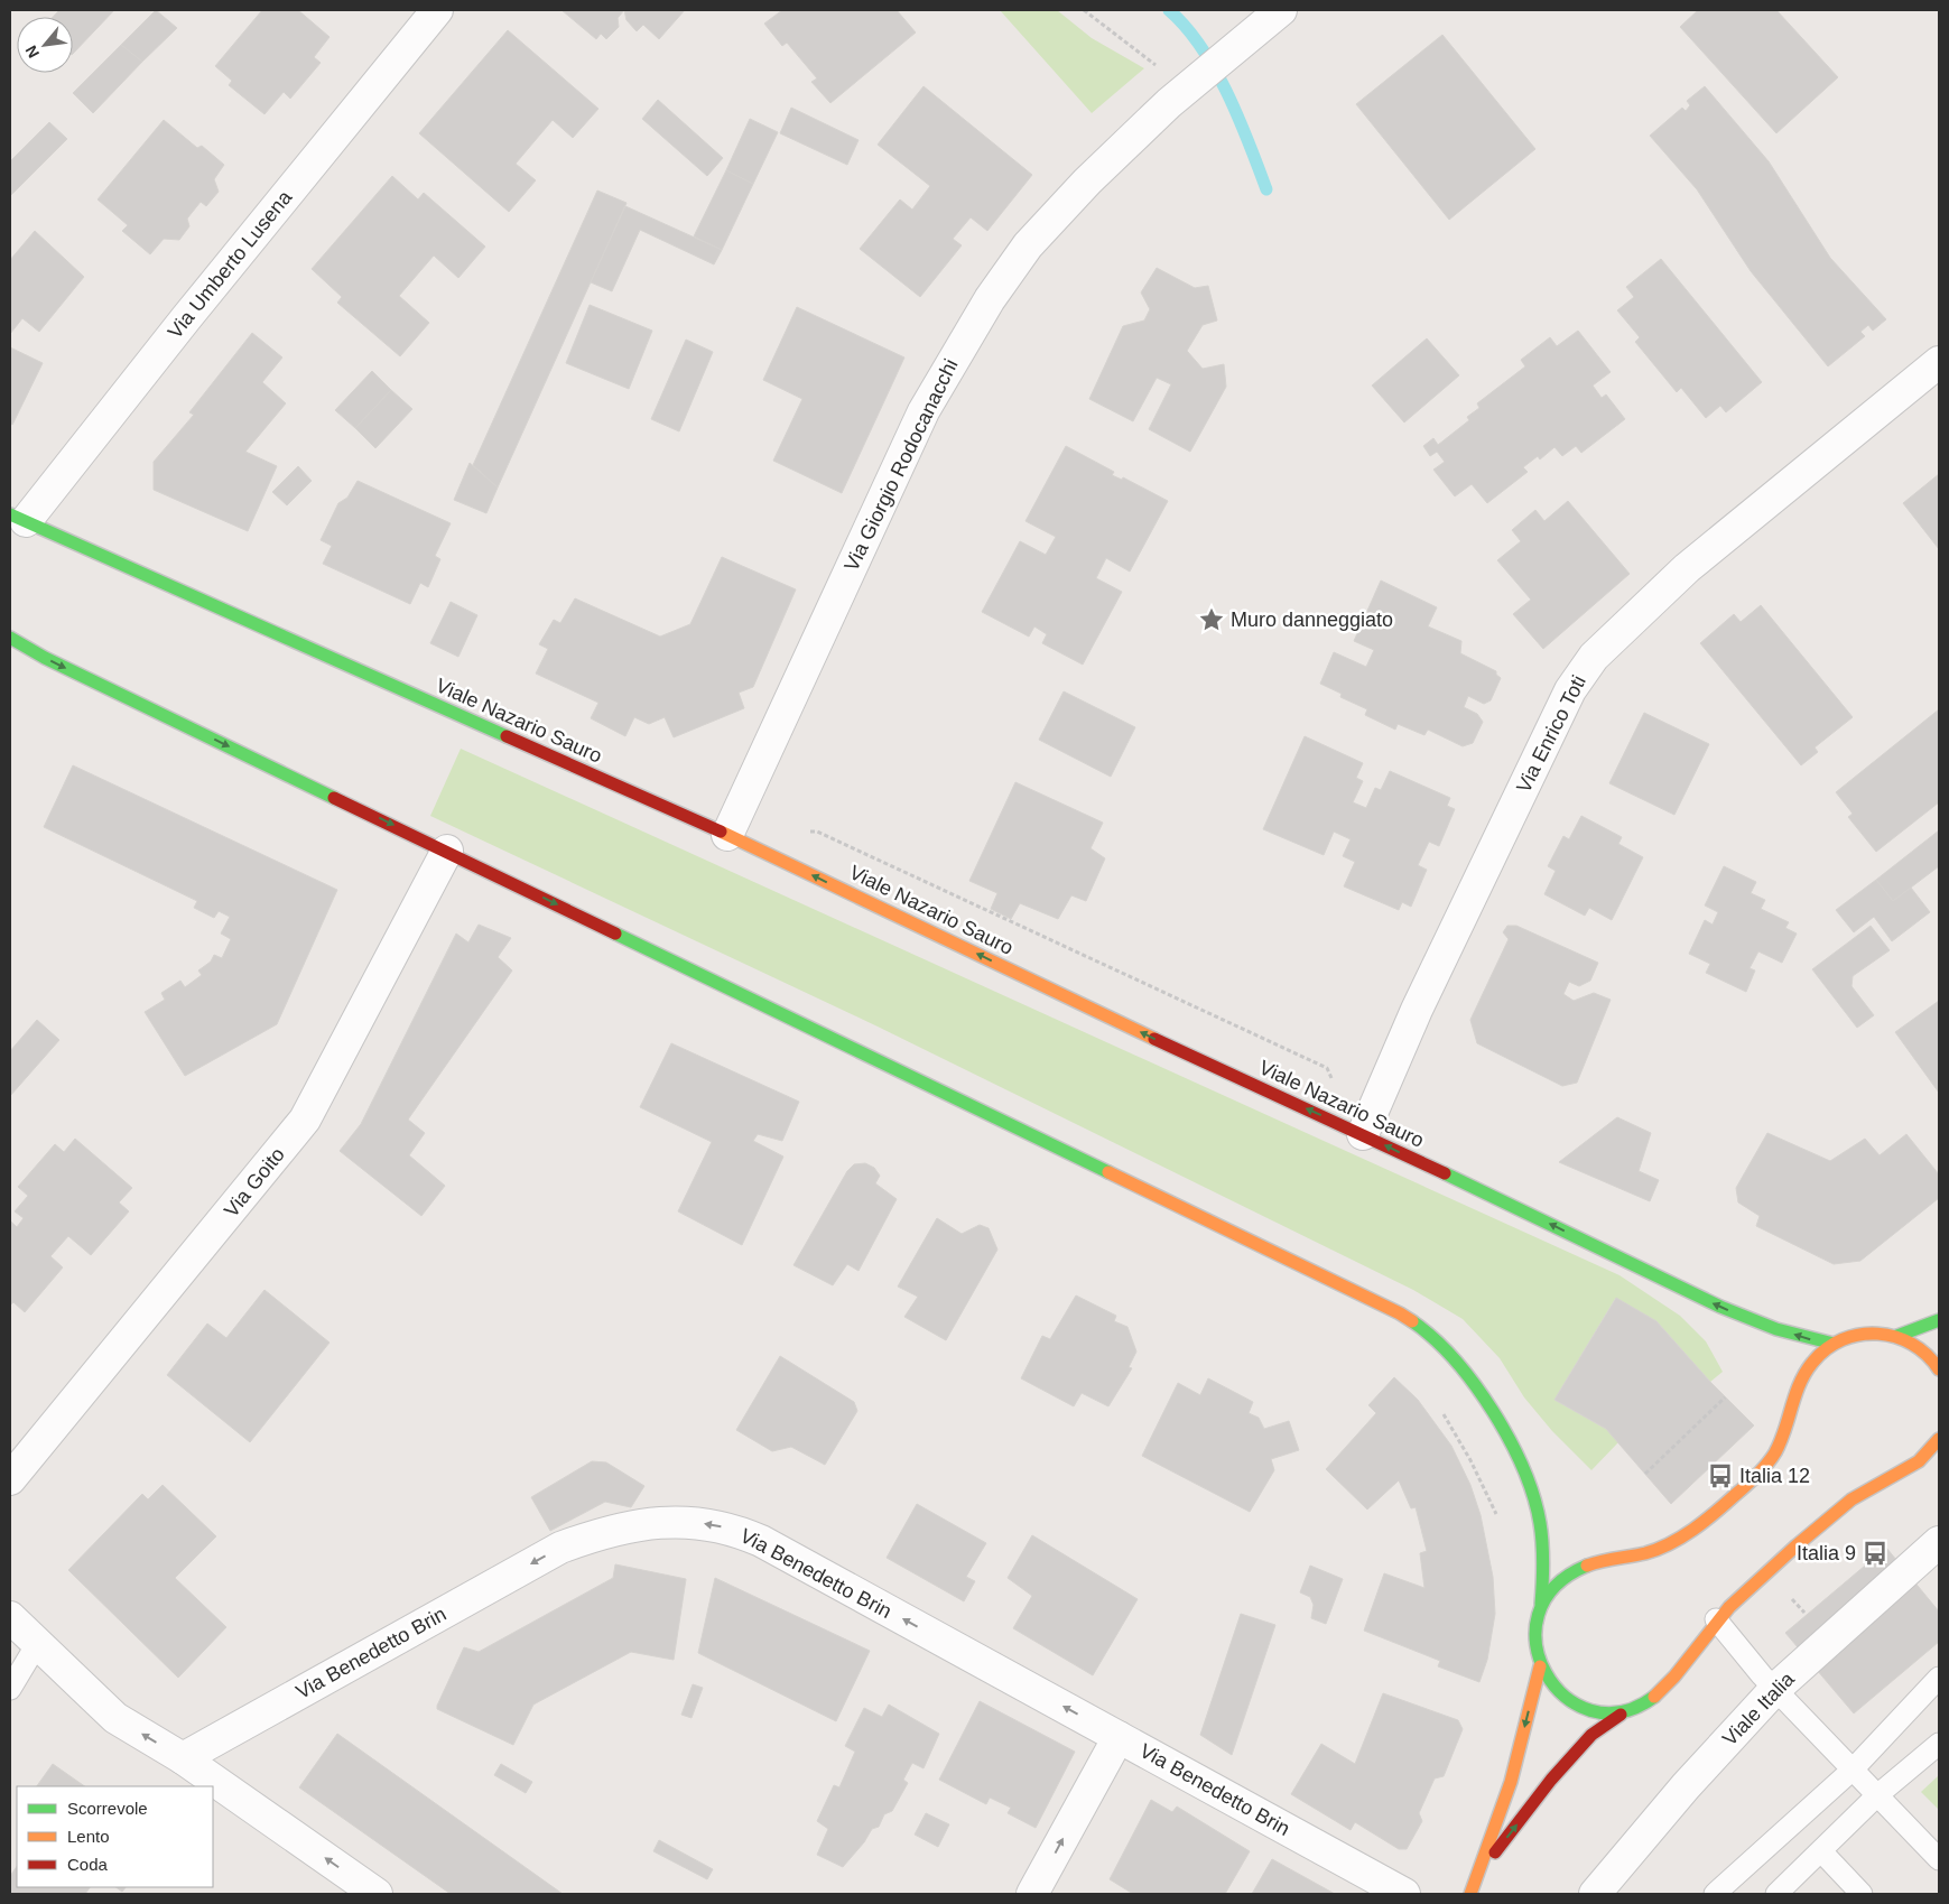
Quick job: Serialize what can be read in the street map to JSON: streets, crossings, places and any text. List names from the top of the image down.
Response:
{
  "streets": {
    "main road": ["Viale Nazario Sauro"],
    "street": [
      "Via Umberto Lusena",
      "Via Giorgio Rodocanacchi",
      "Via Enrico Toti",
      "Via Goito",
      "Via Benedetto Brin",
      "Viale Italia"
    ]
  },
  "crossings": [
    ["Via Umberto Lusena", "Viale Nazario Sauro"],
    ["Via Giorgio Rodocanacchi", "Viale Nazario Sauro"],
    ["Viale Nazario Sauro", "Via Enrico Toti"]
  ],
  "one_way": ["Viale Nazario Sauro", "Via Benedetto Brin"],
  "places": {
    "place": ["Muro danneggiato"],
    "bus stop": ["Italia 12", "Italia 9"]
  },
  "legend": ["Scorrevole", "Lento", "Coda"],
  "north": "bottom left"
}
